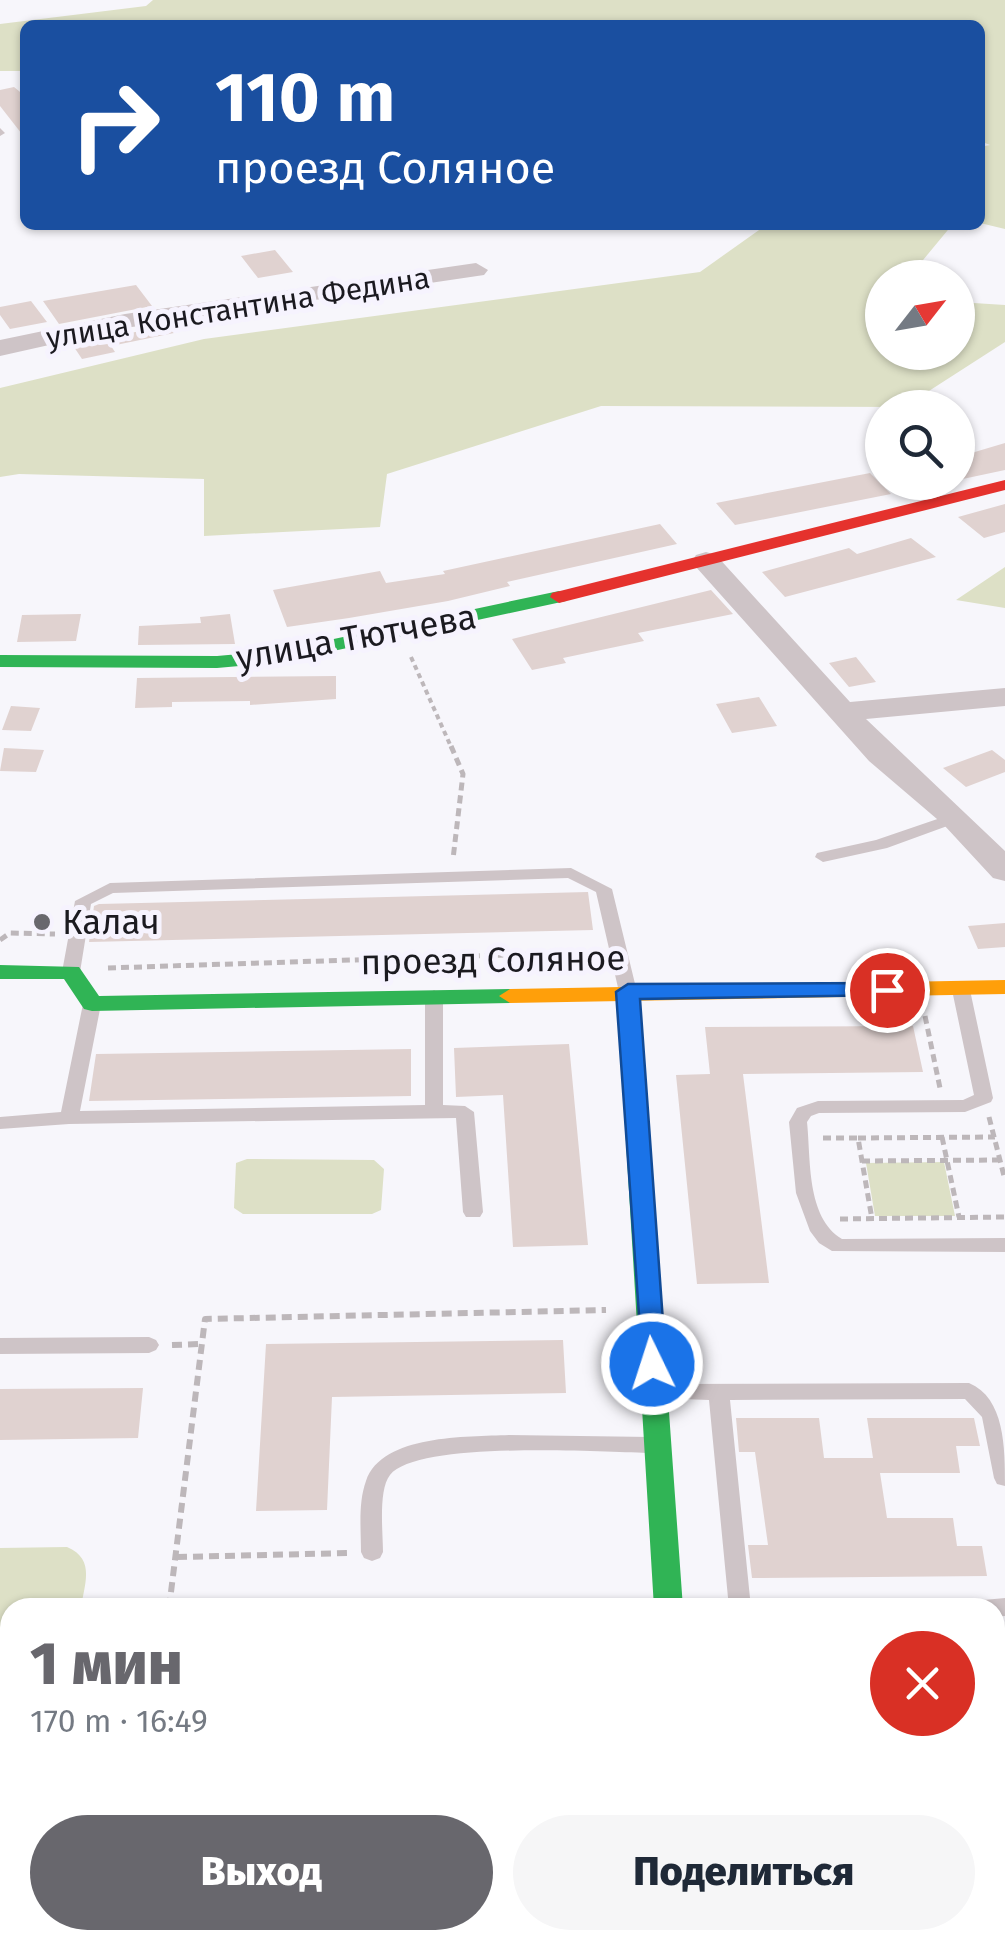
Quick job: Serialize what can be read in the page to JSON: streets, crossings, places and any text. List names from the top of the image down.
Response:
{
  "streets": {
    "street": ["улица Константина Федина", "улица Тютчева", "проезд Соляное"]
  },
  "places": ["Калач"],
  "north": "top right",
  "page": {
    "turn": ["110 m", "проезд Соляное"],
    "heading": ["1 мин", "170 m · 16:49"],
    "buttons": ["Выход", "Поделиться"]
  }
}
